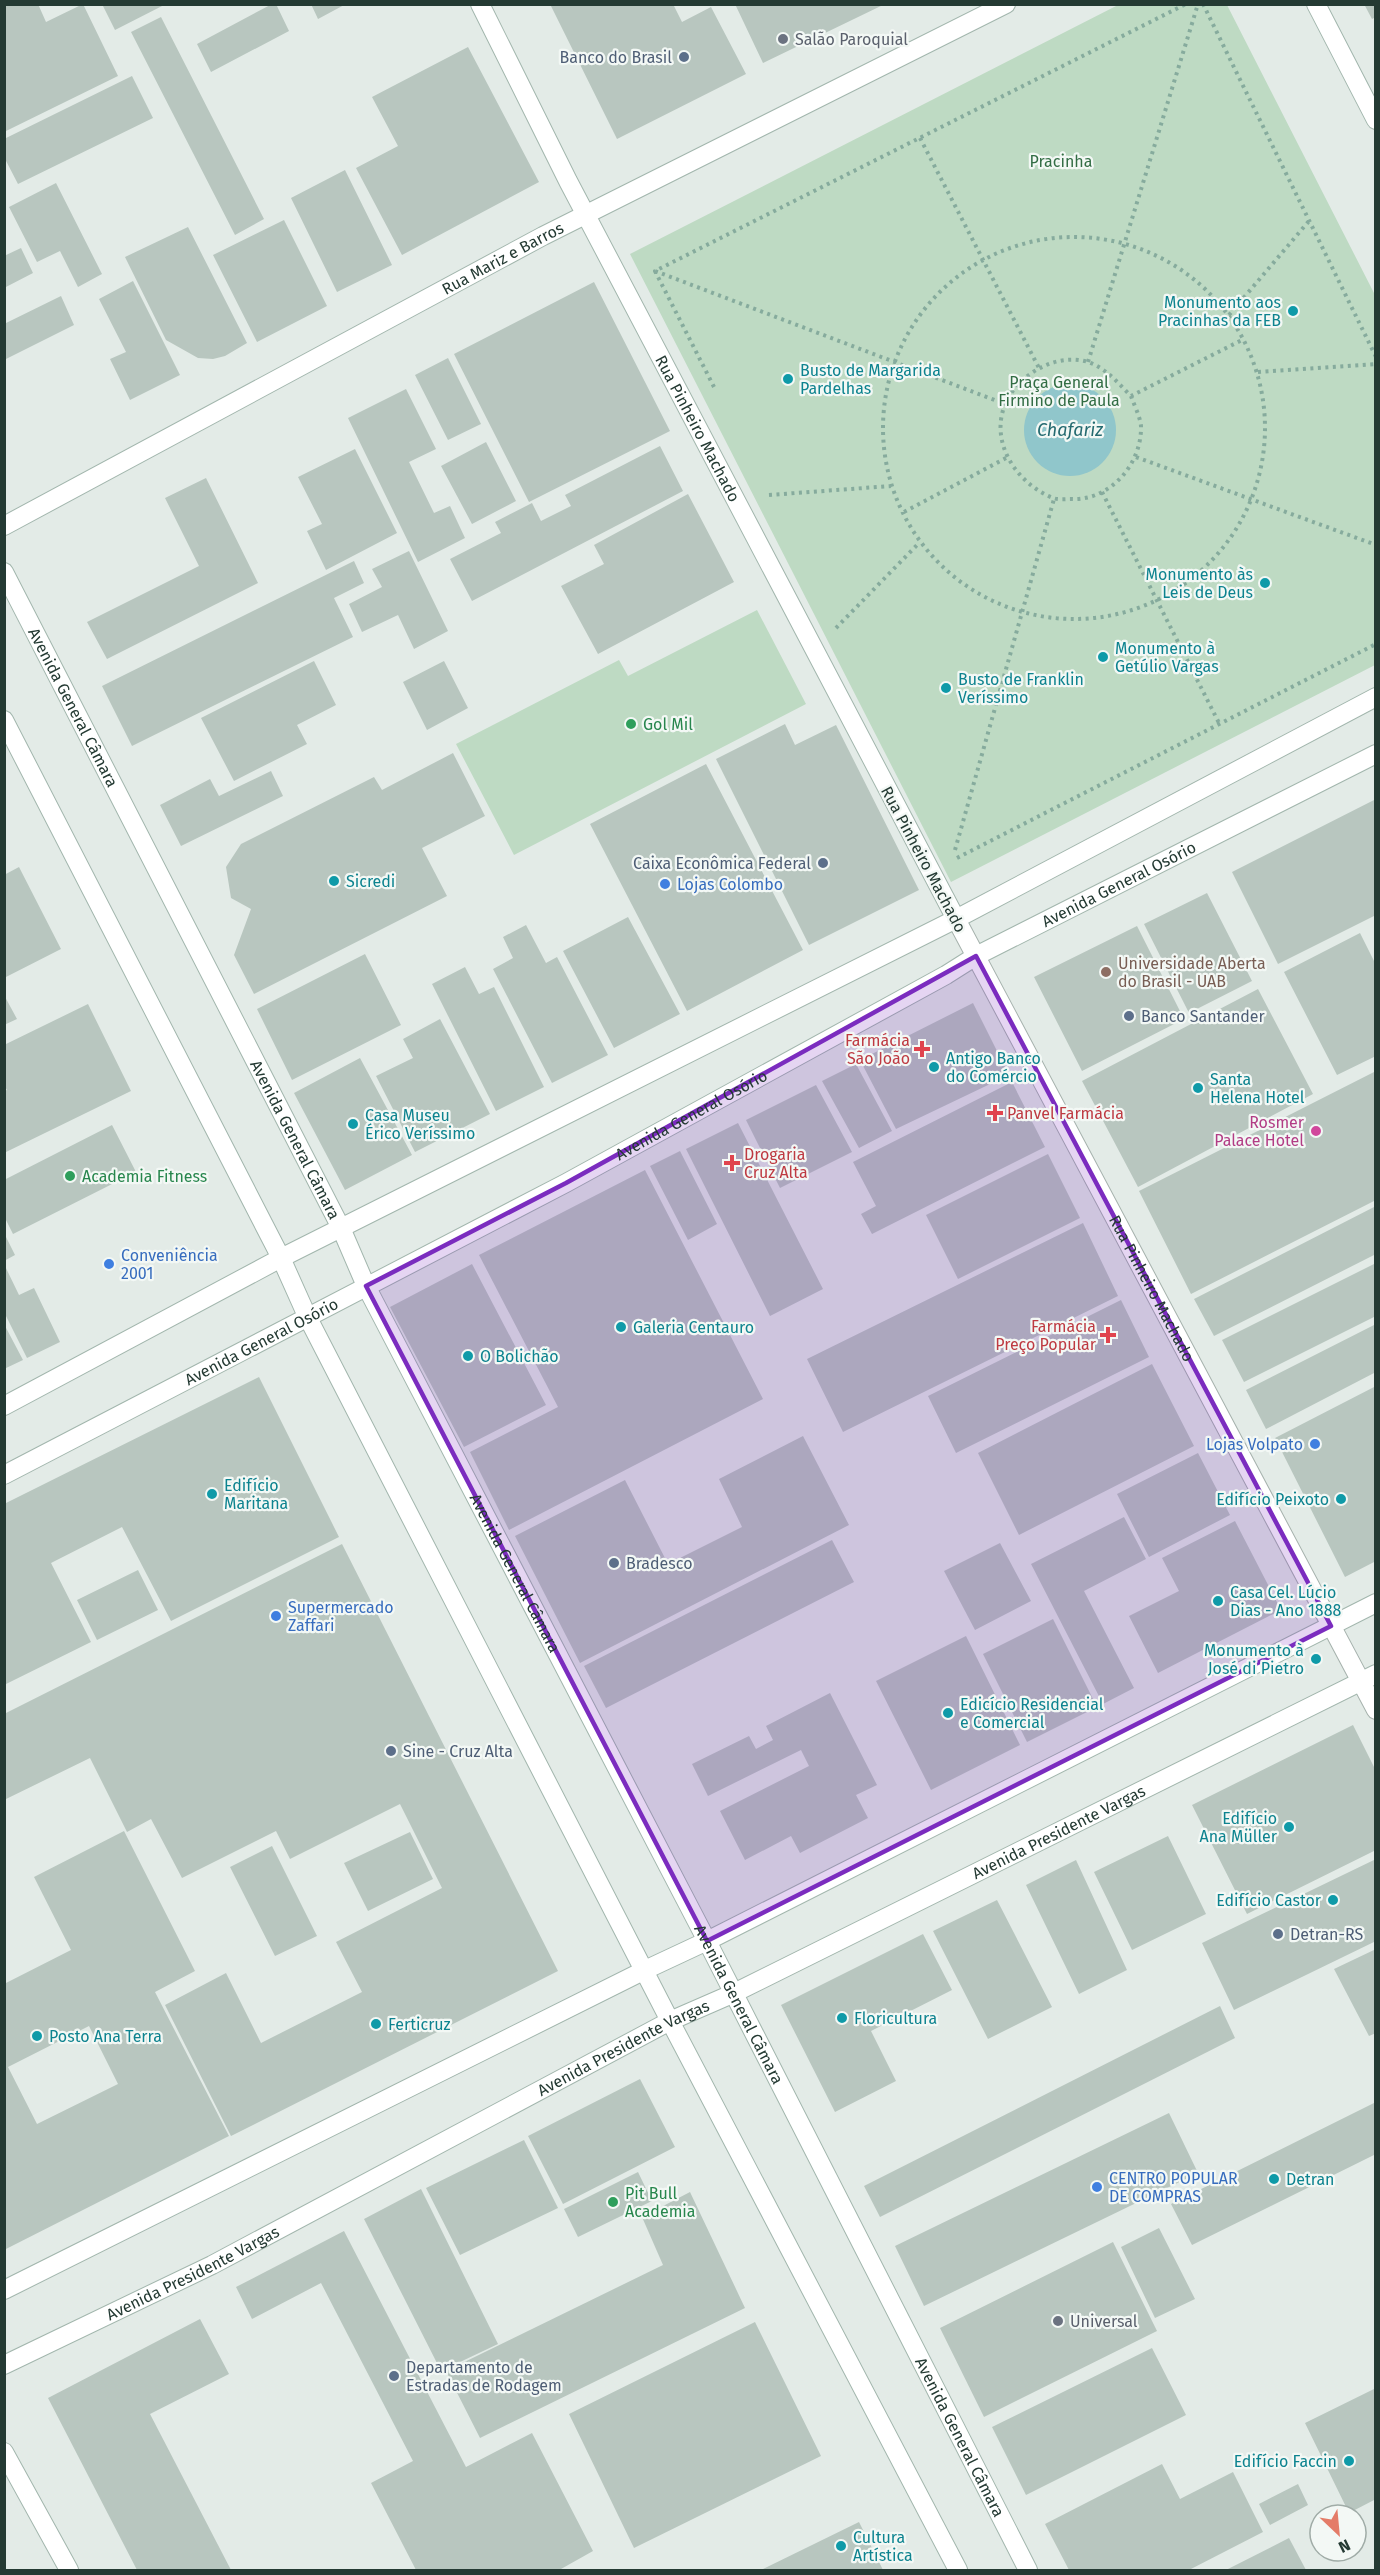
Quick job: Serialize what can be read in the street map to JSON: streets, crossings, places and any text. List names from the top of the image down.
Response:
{
  "streets": {
    "main road": [
      "Rua Mariz e Barros",
      "Rua Pinheiro Machado",
      "Avenida General Câmara",
      "Avenida General Osório",
      "Avenida Presidente Vargas"
    ]
  },
  "crossings": [
    ["Rua Mariz e Barros", "Rua Pinheiro Machado"],
    ["Rua Pinheiro Machado", "Avenida General Osório"],
    ["Rua Pinheiro Machado", "Avenida Presidente Vargas"],
    ["Avenida General Câmara", "Avenida General Osório"],
    ["Avenida General Câmara", "Avenida Presidente Vargas"]
  ],
  "water": ["Chafariz"],
  "parks": ["Pracinha", "Praça General Firmino de Paula"],
  "places": {
    "other": [
      "Salão Paroquial",
      "Banco do Brasil",
      "Monumento aos Pracinhas da FEB",
      "Busto de Margarida Pardelhas",
      "Monumento às Leis de Deus",
      "Monumento à Getúlio Vargas",
      "Busto de Franklin Veríssimo",
      "Gol Mil",
      "Caixa Econômica Federal",
      "Sicredi",
      "Lojas Colombo",
      "Universidade Aberta do Brasil - UAB",
      "Banco Santander",
      "Antigo Banco do Comércio",
      "Santa Helena Hotel",
      "Casa Museu Érico Veríssimo",
      "Rosmer Palace Hotel",
      "Academia Fitness",
      "Conveniência 2001",
      "Galeria Centauro",
      "O Bolichão",
      "Lojas Volpato",
      "Edifício Maritana",
      "Edifício Peixoto",
      "Bradesco",
      "Casa Cel. Lúcio Dias - Ano 1888",
      "Supermercado Zaffari",
      "Monumento à José di Pietro",
      "Edicício Residencial e Comercial",
      "Sine - Cruz Alta",
      "Edifício Ana Müller",
      "Edifício Castor",
      "Detran-RS",
      "Floricultura",
      "Ferticruz",
      "Posto Ana Terra",
      "Detran",
      "CENTRO POPULAR DE COMPRAS",
      "Pit Bull Academia",
      "Universal",
      "Departamento de Estradas de Rodagem",
      "Edifício Faccin",
      "Cultura Artística"
    ],
    "health": [
      "Farmácia São João",
      "Panvel Farmácia",
      "Drogaria Cruz Alta",
      "Farmácia Preço Popular"
    ]
  },
  "north": "bottom right"
}
